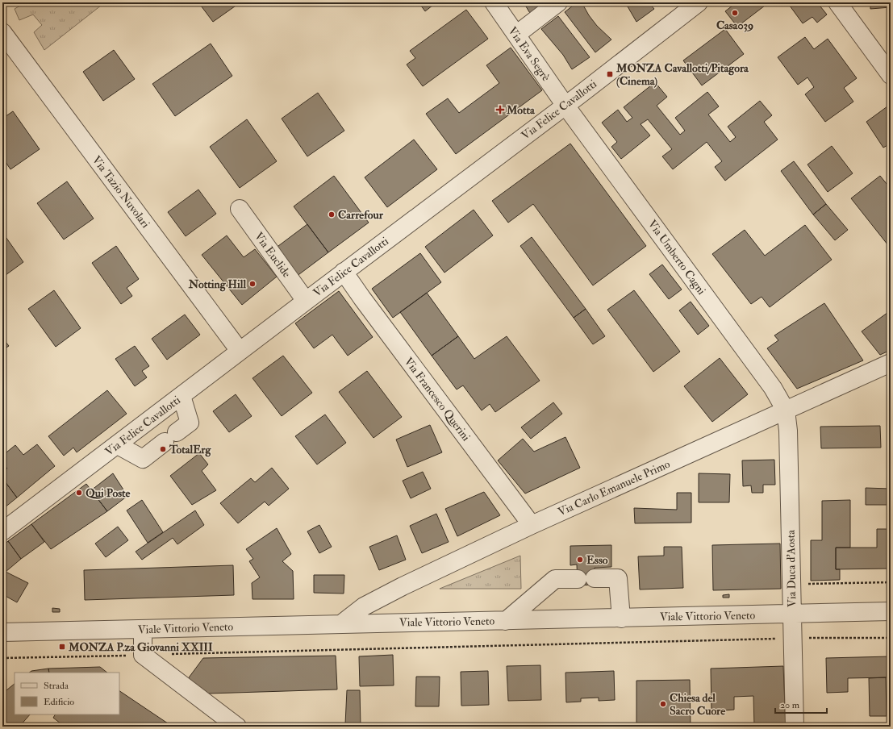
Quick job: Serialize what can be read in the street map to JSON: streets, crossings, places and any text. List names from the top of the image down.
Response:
{
  "streets": {
    "street": [
      "Via Eva Segrè",
      "Via Felice Cavallotti",
      "Via Tazio Nuvolari",
      "Via Euclide",
      "Via Umberto Cagni",
      "Via Francesco Querini",
      "Via Carlo Emanuele Primo",
      "Via Duca d'Aosta",
      "Viale Vittorio Veneto"
    ]
  },
  "crossings": [
    ["Via Eva Segrè", "Via Felice Cavallotti"],
    ["Via Eva Segrè", "Via Umberto Cagni"],
    ["Via Felice Cavallotti", "Via Tazio Nuvolari"],
    ["Via Felice Cavallotti", "Via Euclide"],
    ["Via Felice Cavallotti", "Via Umberto Cagni"],
    ["Via Felice Cavallotti", "Via Francesco Querini"],
    ["Via Umberto Cagni", "Via Carlo Emanuele Primo"],
    ["Via Umberto Cagni", "Via Duca d'Aosta"],
    ["Via Francesco Querini", "Via Carlo Emanuele Primo"],
    ["Via Carlo Emanuele Primo", "Via Duca d'Aosta"],
    ["Via Carlo Emanuele Primo", "Viale Vittorio Veneto"],
    ["Via Duca d'Aosta", "Viale Vittorio Veneto"]
  ],
  "places": {
    "other": [
      "Casa039",
      "Carrefour",
      "Notting Hill",
      "TotalErg",
      "Qui Poste",
      "Esso",
      "Chiesa del Sacro Cuore"
    ],
    "transit": ["MONZA Cavallotti/Pitagora (Cinema)", "MONZA P.za Giovanni XXIII"],
    "health": ["Motta"]
  },
  "legend": ["Strada", "Edificio"],
  "scale_bar": "20 m"
}
